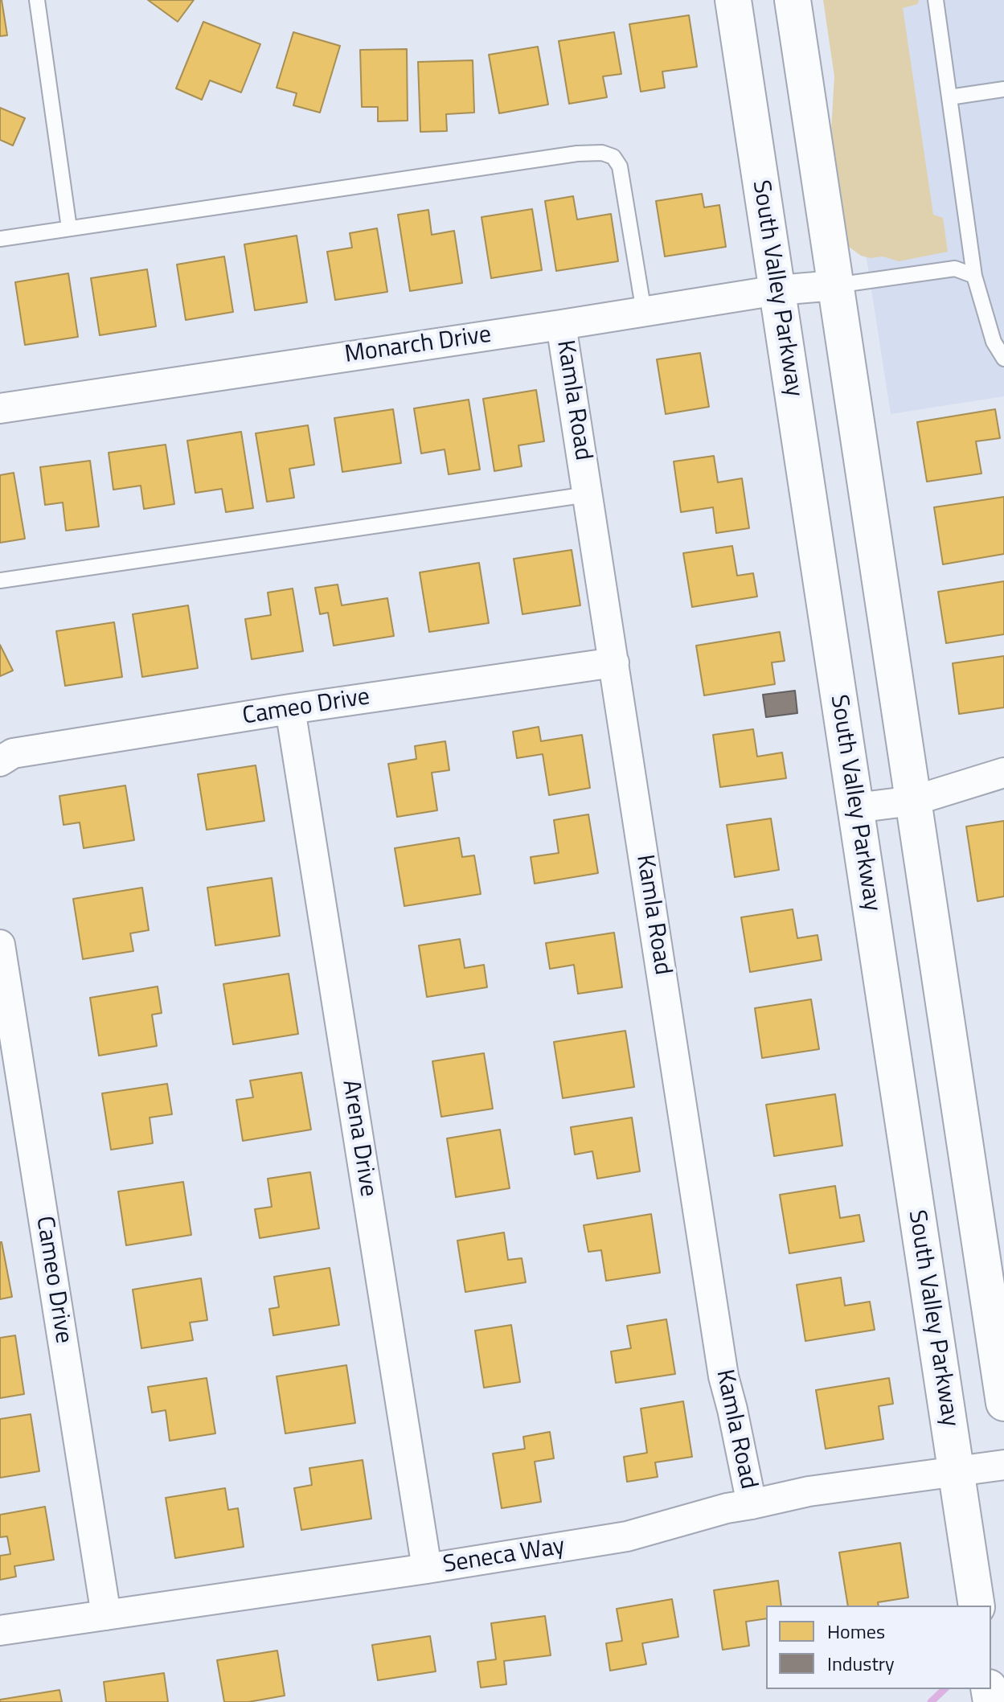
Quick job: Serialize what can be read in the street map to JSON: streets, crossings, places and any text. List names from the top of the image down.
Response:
{
  "streets": {
    "main road": ["South Valley Parkway"],
    "street": [
      "Monarch Drive",
      "Kamla Road",
      "Cameo Drive",
      "Arena Drive",
      "Seneca Way"
    ]
  },
  "crossings": [
    ["South Valley Parkway", "Monarch Drive"],
    ["South Valley Parkway", "Seneca Way"],
    ["Monarch Drive", "Kamla Road"],
    ["Kamla Road", "Cameo Drive"],
    ["Kamla Road", "Seneca Way"],
    ["Cameo Drive", "Arena Drive"],
    ["Cameo Drive", "Seneca Way"],
    ["Arena Drive", "Seneca Way"]
  ],
  "legend": ["Homes", "Industry"]
}
